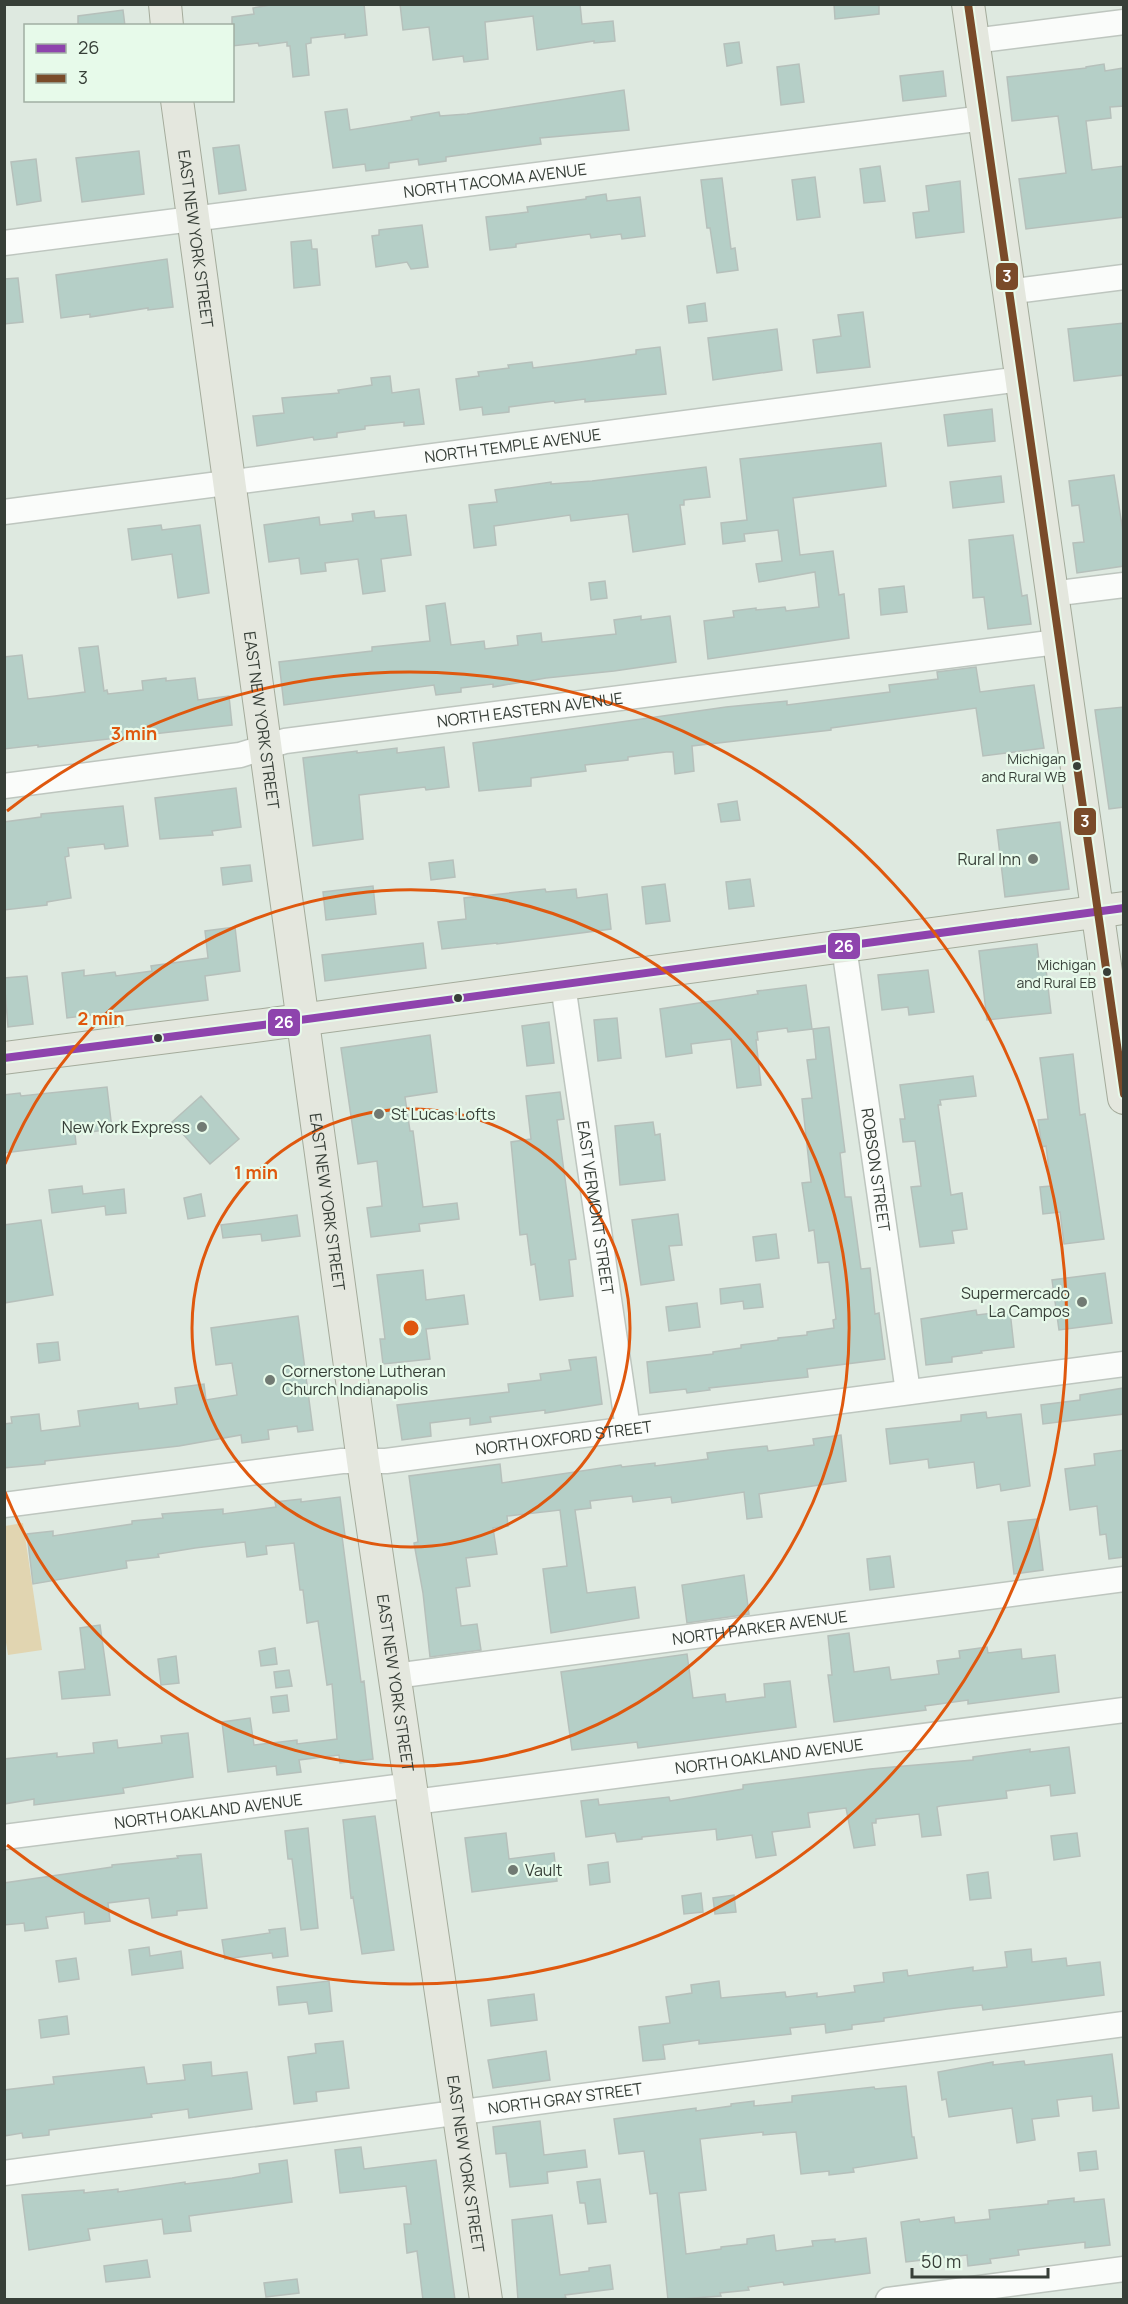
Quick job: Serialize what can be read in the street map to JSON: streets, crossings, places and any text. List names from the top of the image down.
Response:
{
  "streets": {
    "main road": ["EAST NEW YORK STREET"],
    "street": [
      "NORTH TACOMA AVENUE",
      "NORTH TEMPLE AVENUE",
      "NORTH EASTERN AVENUE",
      "ROBSON STREET",
      "EAST VERMONT STREET",
      "NORTH OXFORD STREET",
      "NORTH PARKER AVENUE",
      "NORTH OAKLAND AVENUE",
      "NORTH GRAY STREET"
    ]
  },
  "crossings": [
    ["NORTH TACOMA AVENUE", "EAST NEW YORK STREET"],
    ["EAST NEW YORK STREET", "NORTH TEMPLE AVENUE"],
    ["EAST NEW YORK STREET", "NORTH EASTERN AVENUE"],
    ["EAST NEW YORK STREET", "NORTH OXFORD STREET"],
    ["EAST NEW YORK STREET", "NORTH PARKER AVENUE"],
    ["EAST NEW YORK STREET", "NORTH OAKLAND AVENUE"],
    ["EAST NEW YORK STREET", "NORTH GRAY STREET"],
    ["ROBSON STREET", "NORTH OXFORD STREET"],
    ["EAST VERMONT STREET", "NORTH OXFORD STREET"]
  ],
  "places": [
    "Michigan and Rural WB",
    "Rural Inn",
    "Michigan and Rural EB",
    "St Lucas Lofts",
    "New York Express",
    "Supermercado La Campos",
    "Cornerstone Lutheran Church Indianapolis",
    "Vault"
  ],
  "lines": ["transit line 3", "transit line 26"],
  "legend": ["26", "3"],
  "scale_bar": "50 m",
  "rings": ["3 min", "2 min", "1 min"]
}
